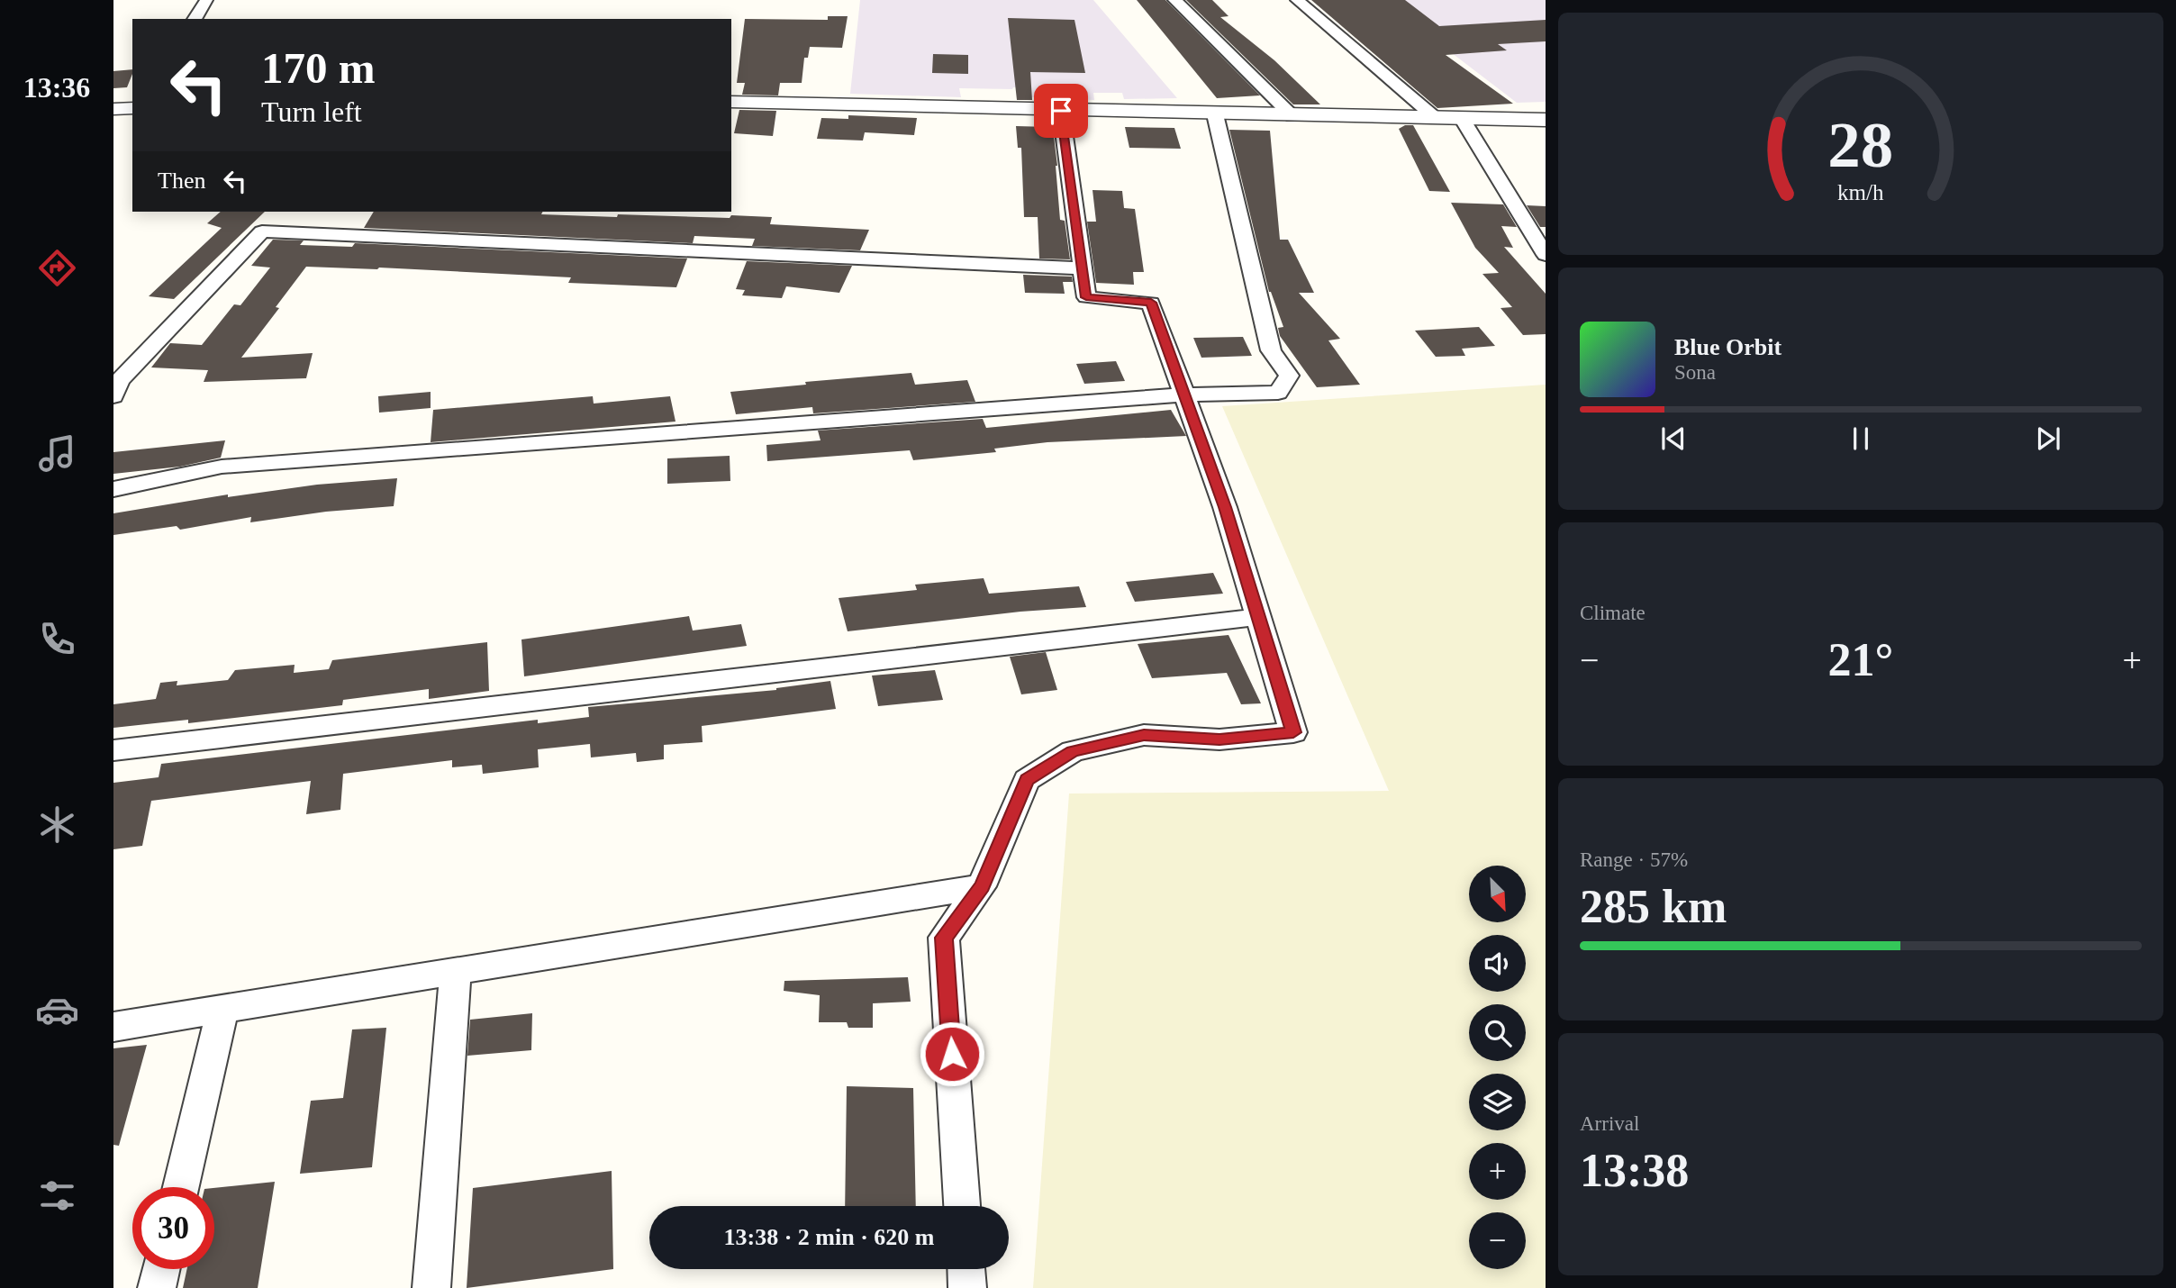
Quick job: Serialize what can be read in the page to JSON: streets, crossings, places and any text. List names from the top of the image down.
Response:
{
  "north": "bottom right",
  "page": {
    "tabs": "13:36",
    "turn": ["170 m", "Turn left"],
    "then": "Then",
    "song": ["Blue Orbit", "Sona"],
    "tile": [
      "Climate",
      ["Range · 57%", "285 km"],
      ["Arrival", "13:38"]
    ],
    "heat": ["−", "21°", "+"],
    "map_buttons": ["+", "−"],
    "limit": "30",
    "trip": "13:38 · 2 min · 620 m",
    "gauge": ["28", "km/h"]
  }
}
